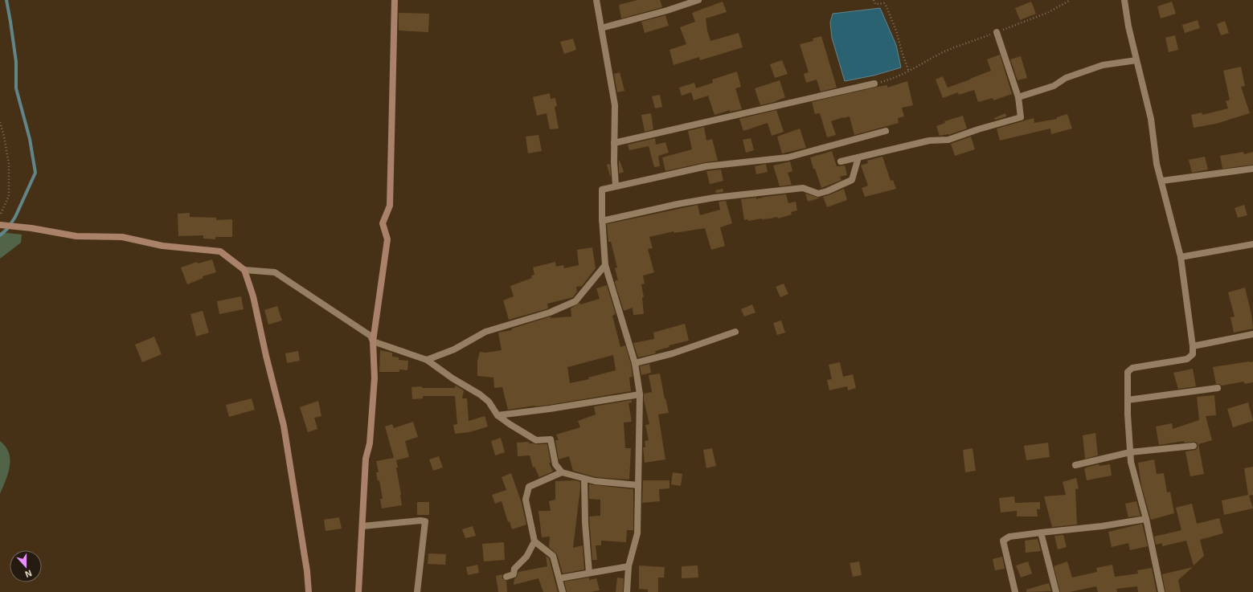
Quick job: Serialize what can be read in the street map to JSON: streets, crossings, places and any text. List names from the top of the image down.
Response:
{
  "north": "bottom"
}
